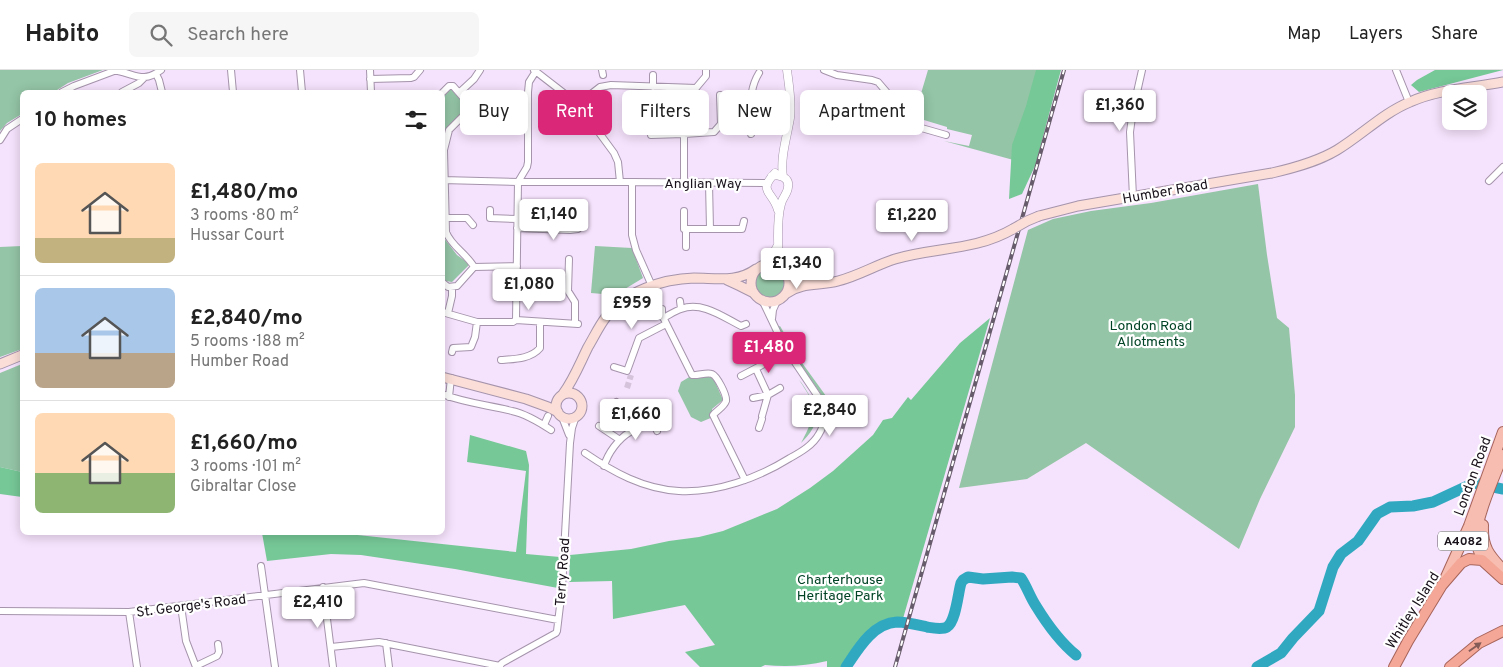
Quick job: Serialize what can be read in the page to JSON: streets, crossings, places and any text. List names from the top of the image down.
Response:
{
  "streets": {
    "highway": ["Whitley Island"],
    "main road": ["Humber Road", "London Road", "A4082"],
    "street": ["Anglian Way", "Terry Road", "St. George's Road"]
  },
  "crossings": [
    ["London Road", "Whitley Island"],
    ["Terry Road", "St. George's Road"]
  ],
  "parks": ["London Road Allotments", "Charterhouse Heritage Park"],
  "page": {
    "header": "Habito",
    "search": "Search here",
    "nav": ["Map", "Layers", "Share"],
    "price": [
      "£1,360",
      "£1,140",
      "£1,220",
      "£1,340",
      "£1,080",
      "£959",
      "£1,480",
      "£2,840",
      "£1,660",
      "£2,410"
    ],
    "chip": [
      "Buy",
      "Rent",
      "Filters",
      "New",
      "Apartment"
    ],
    "heading": "10 homes",
    "list": [
      {
        "name": "£1,480/mo",
        "note": "3 rooms · 80 m² · Hussar Court"
      },
      {
        "name": "£2,840/mo",
        "note": "5 rooms · 188 m² · Humber Road"
      },
      {
        "name": "£1,660/mo",
        "note": "3 rooms · 101 m² · Gibraltar Close"
      }
    ]
  }
}
